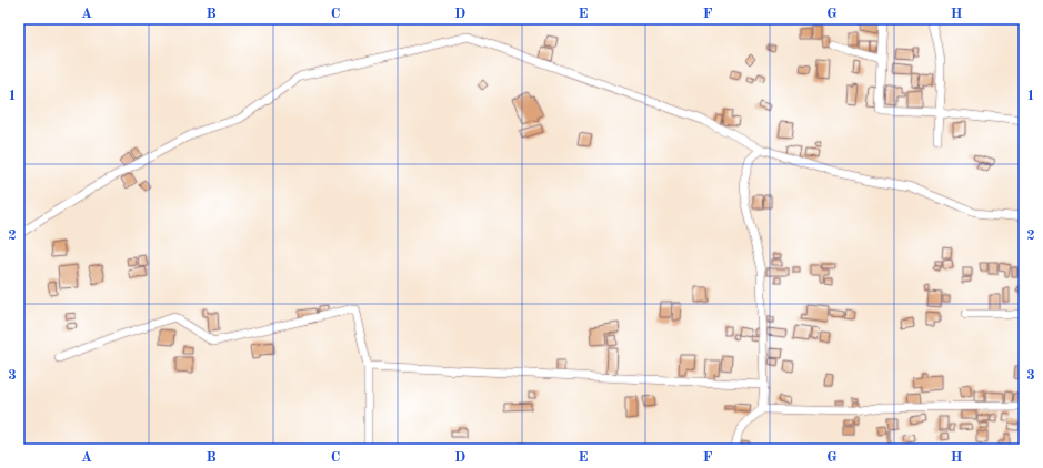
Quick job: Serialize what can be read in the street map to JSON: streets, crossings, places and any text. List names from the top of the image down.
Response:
{
  "grid": {
    "columns": [
      "A",
      "B",
      "C",
      "D",
      "E",
      "F",
      "G",
      "H"
    ],
    "rows": ["1", "2", "3"]
  }
}
